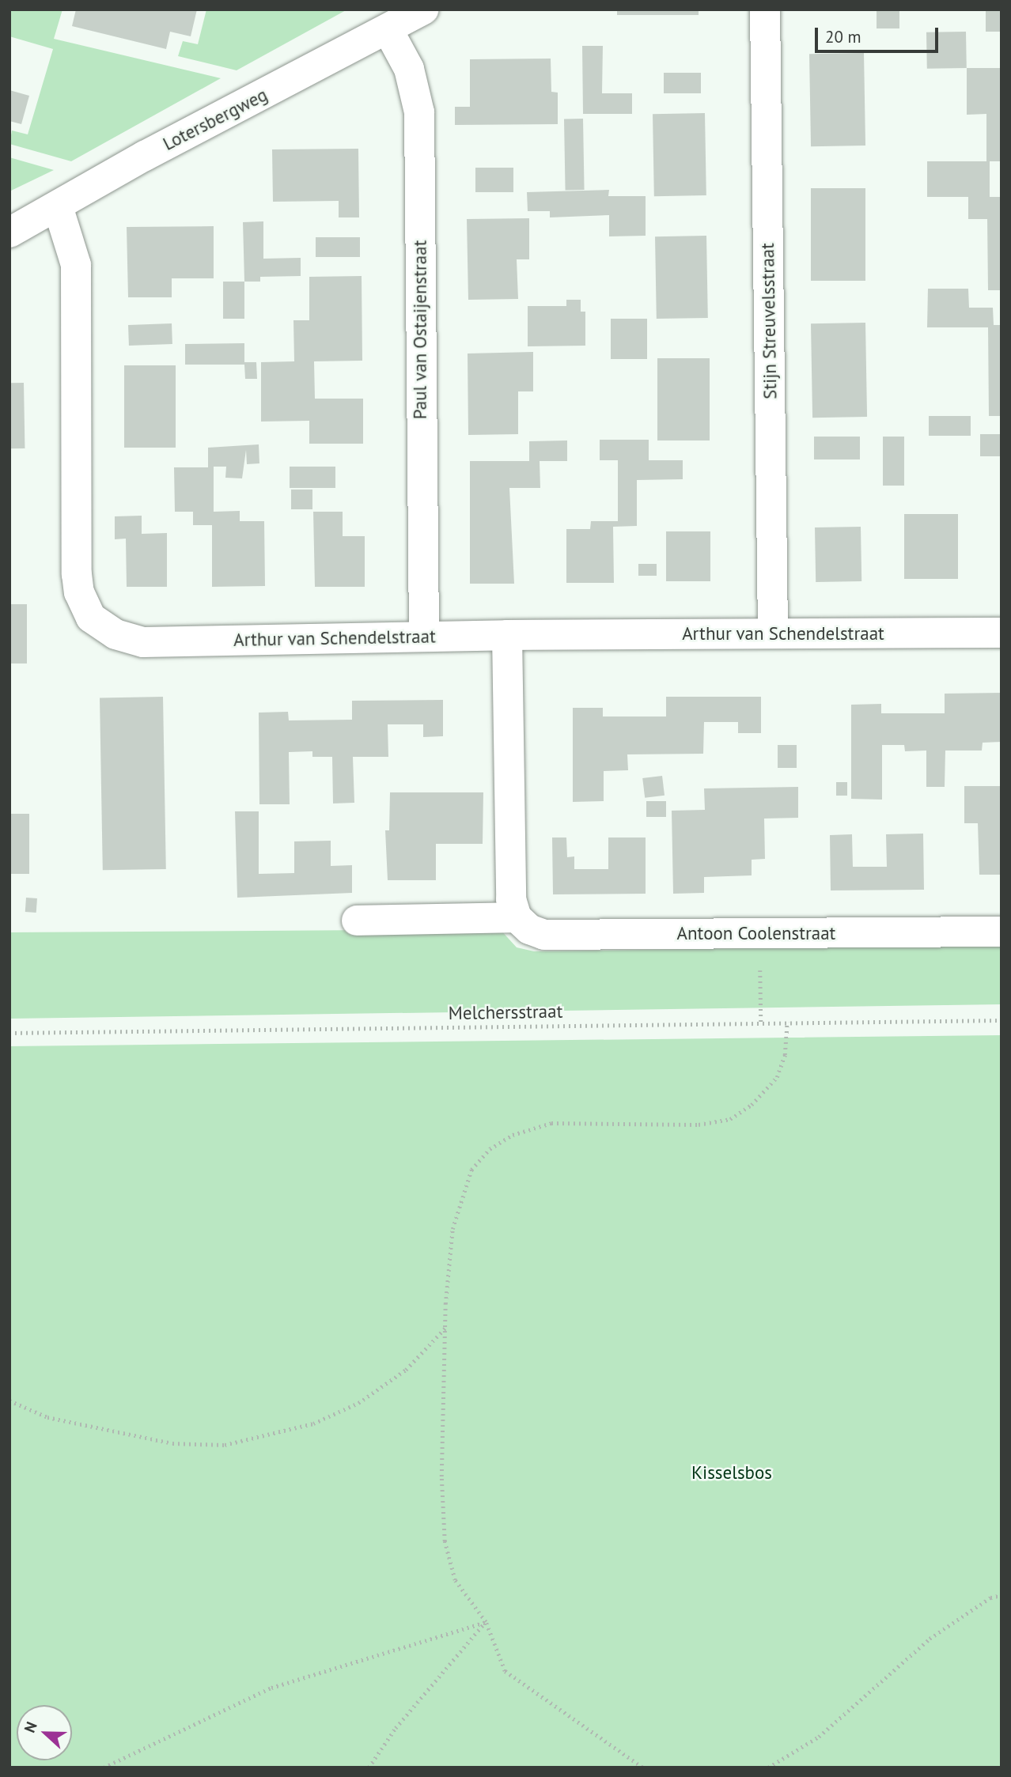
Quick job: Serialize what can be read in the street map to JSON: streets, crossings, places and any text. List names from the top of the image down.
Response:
{
  "streets": {
    "street": [
      "Lotersbergweg",
      "Stijn Streuvelsstraat",
      "Paul van Ostaijenstraat",
      "Arthur van Schendelstraat",
      "Antoon Coolenstraat"
    ],
    "path": ["Melchersstraat"]
  },
  "crossings": [
    ["Lotersbergweg", "Paul van Ostaijenstraat"],
    ["Lotersbergweg", "Arthur van Schendelstraat"],
    ["Stijn Streuvelsstraat", "Arthur van Schendelstraat"],
    ["Paul van Ostaijenstraat", "Arthur van Schendelstraat"]
  ],
  "parks": ["Kisselsbos"],
  "scale_bar": "20 m",
  "north": "left"
}
